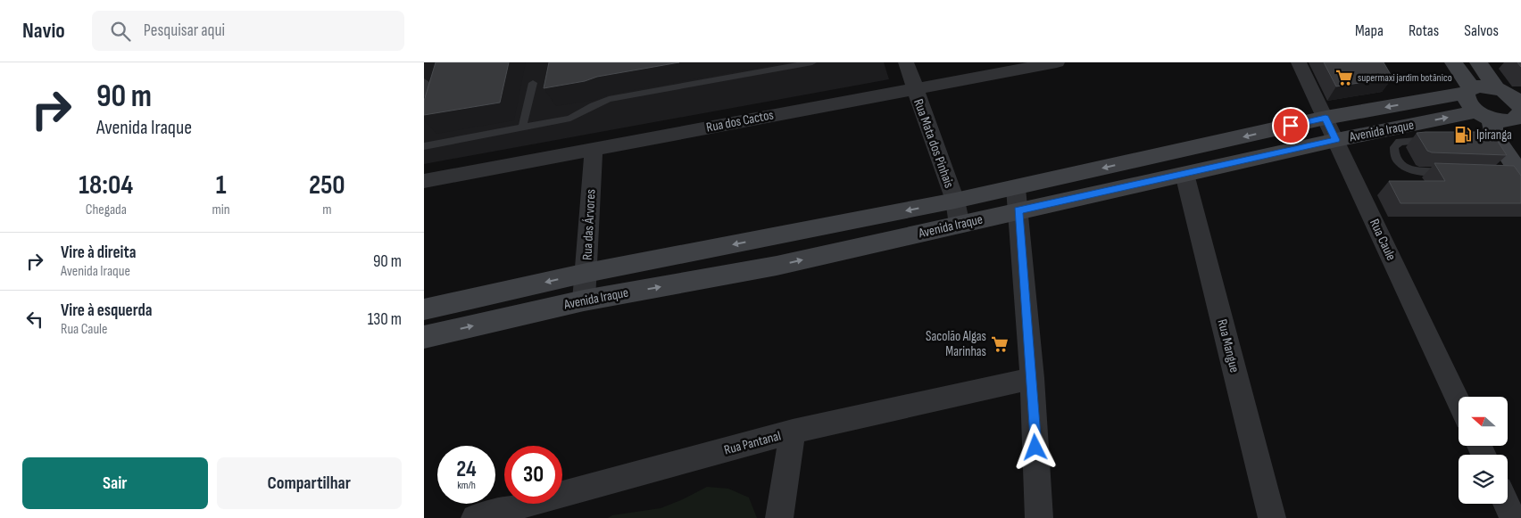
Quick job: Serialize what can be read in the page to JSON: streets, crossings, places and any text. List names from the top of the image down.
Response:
{
  "streets": {
    "street": [
      "Rua dos Cactos",
      "Avenida Iraque",
      "Rua Mata dos Pinhais",
      "Rua das Árvores",
      "Rua Caule",
      "Rua Mangue",
      "Rua Pantanal"
    ]
  },
  "crossings": [
    ["Rua dos Cactos", "Rua Mata dos Pinhais"],
    ["Rua dos Cactos", "Rua das Árvores"],
    ["Avenida Iraque", "Rua Mata dos Pinhais"],
    ["Avenida Iraque", "Rua das Árvores"],
    ["Avenida Iraque", "Rua Caule"],
    ["Avenida Iraque", "Rua Mangue"]
  ],
  "places": {
    "supermarket": ["supermaxi jardim botânico", "Sacolão Algas Marinhas"],
    "fuel station": ["Ipiranga"]
  },
  "north": "left",
  "page": {
    "header": "Navio",
    "search": "Pesquisar aqui",
    "nav": ["Mapa", "Rotas", "Salvos"],
    "turn": ["90 m", "Avenida Iraque"],
    "eta": [
      "18:04",
      "Chegada",
      "1",
      "min",
      "250",
      "m"
    ],
    "list": [
      {
        "name": "Vire à direita",
        "note": "Avenida Iraque",
        "value": "90 m"
      },
      {
        "name": "Vire à esquerda",
        "note": "Rua Caule",
        "value": "130 m"
      }
    ],
    "speed": "24 km/h",
    "limit": "30",
    "buttons": ["Sair", "Compartilhar"]
  }
}
